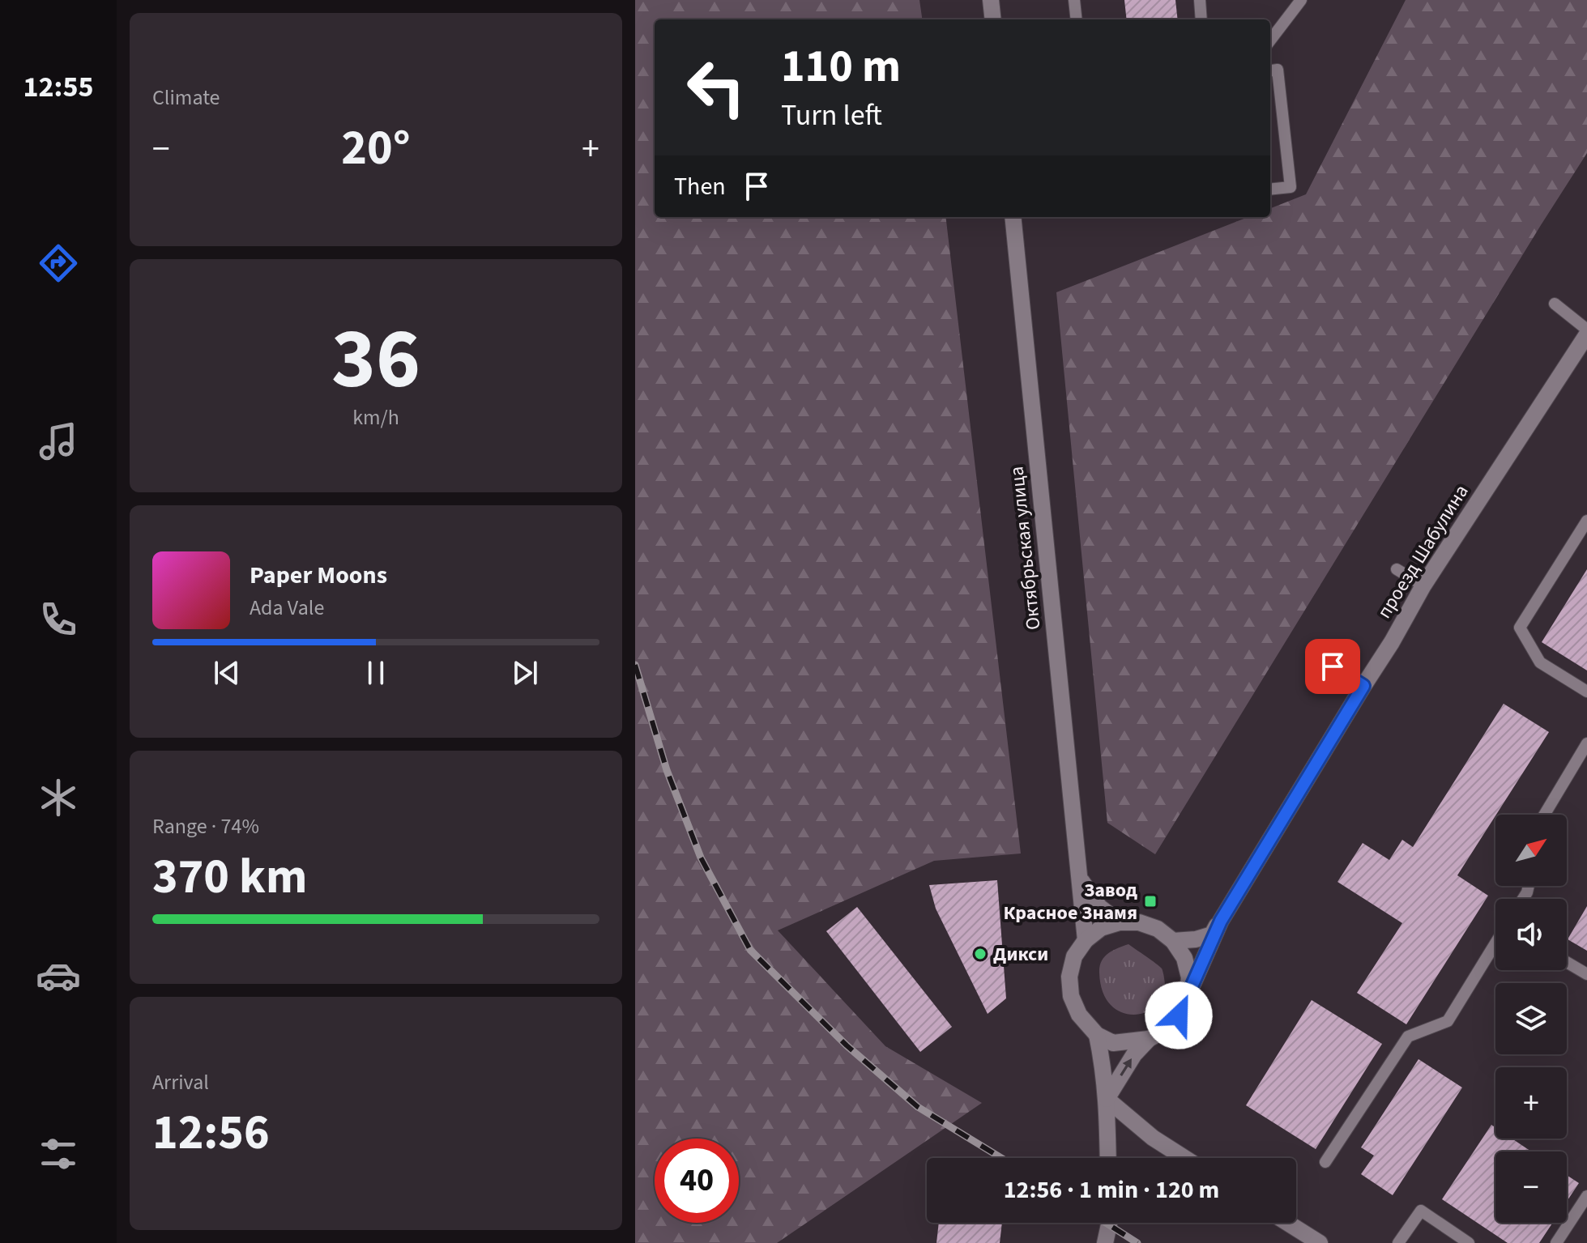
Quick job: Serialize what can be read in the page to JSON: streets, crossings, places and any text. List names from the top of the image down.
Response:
{
  "streets": {
    "street": ["Октябрьская улица", "проезд Шабулина"]
  },
  "crossings": [
    ["Октябрьская улица", "проезд Шабулина"]
  ],
  "places": {
    "transit": ["Завод Красное Знамя"],
    "other": ["Дикси"]
  },
  "north": "top right",
  "page": {
    "tabs": "12:55",
    "tile": [
      "Climate",
      ["36", "km/h"],
      ["Range · 74%", "370 km"],
      ["Arrival", "12:56"]
    ],
    "turn": ["110 m", "Turn left"],
    "heat": ["−", "20°", "+"],
    "then": "Then",
    "song": ["Paper Moons", "Ada Vale"],
    "map_buttons": ["+", "−"],
    "limit": "40",
    "trip": "12:56 · 1 min · 120 m"
  }
}
